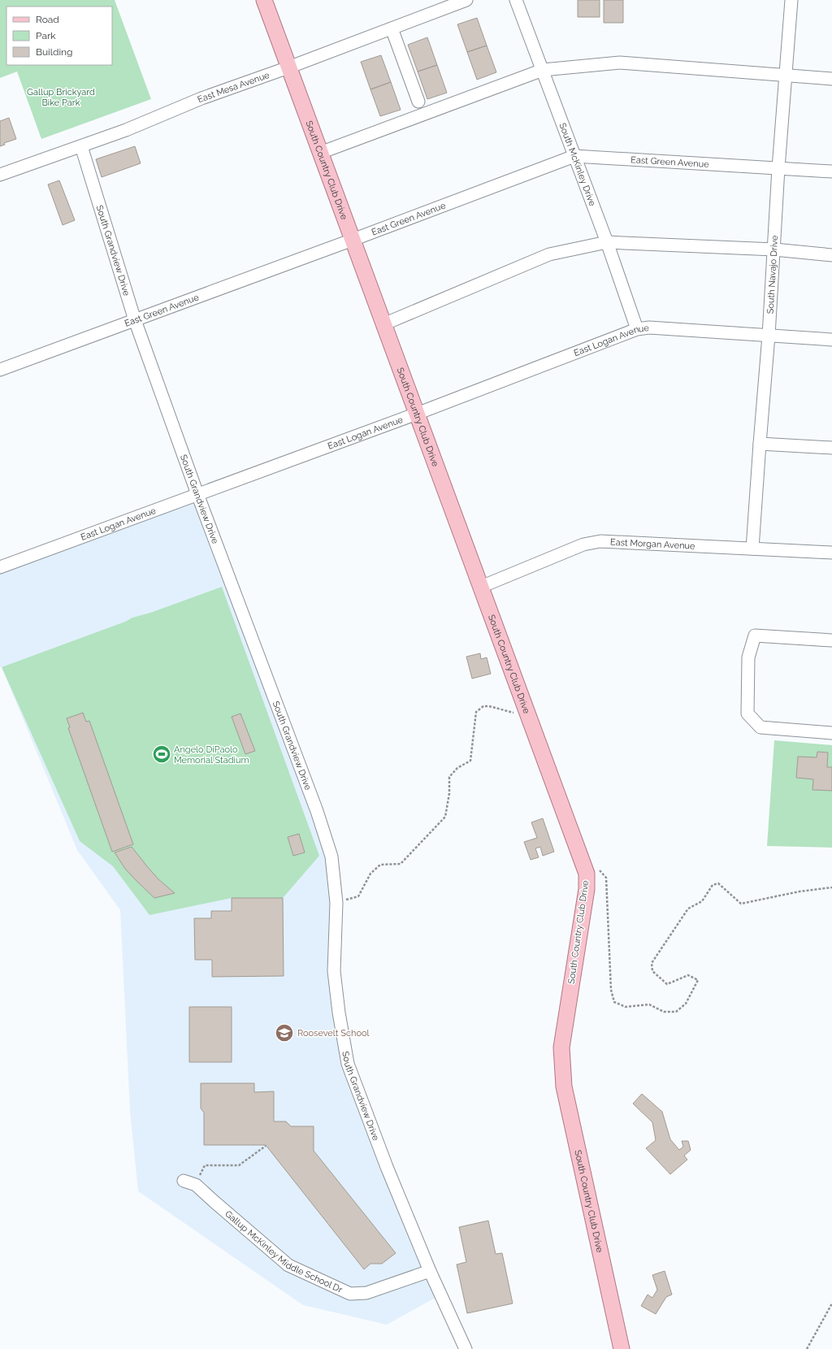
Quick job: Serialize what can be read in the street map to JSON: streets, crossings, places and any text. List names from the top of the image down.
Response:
{
  "streets": {
    "main road": ["South Country Club Drive"],
    "street": [
      "East Mesa Avenue",
      "East Green Avenue",
      "South McKinley Drive",
      "South Grandview Drive",
      "South Navajo Drive",
      "East Logan Avenue",
      "East Morgan Avenue",
      "Gallup McKinley Middle School Dr"
    ]
  },
  "crossings": [
    ["East Mesa Avenue", "South Country Club Drive"],
    ["East Mesa Avenue", "South Grandview Drive"],
    ["East Green Avenue", "South McKinley Drive"],
    ["East Green Avenue", "South Country Club Drive"],
    ["East Green Avenue", "South Grandview Drive"],
    ["East Green Avenue", "South Navajo Drive"],
    ["South McKinley Drive", "East Logan Avenue"],
    ["South Country Club Drive", "East Logan Avenue"],
    ["South Country Club Drive", "East Morgan Avenue"],
    ["South Grandview Drive", "East Logan Avenue"],
    ["South Grandview Drive", "Gallup McKinley Middle School Dr"],
    ["South Navajo Drive", "East Logan Avenue"],
    ["South Navajo Drive", "East Morgan Avenue"]
  ],
  "parks": ["Gallup Brickyard Bike Park"],
  "places": {
    "sports": ["Angelo DiPaolo Memorial Stadium"],
    "school or university": ["Roosevelt School"]
  },
  "legend": ["Road", "Park", "Building"]
}
